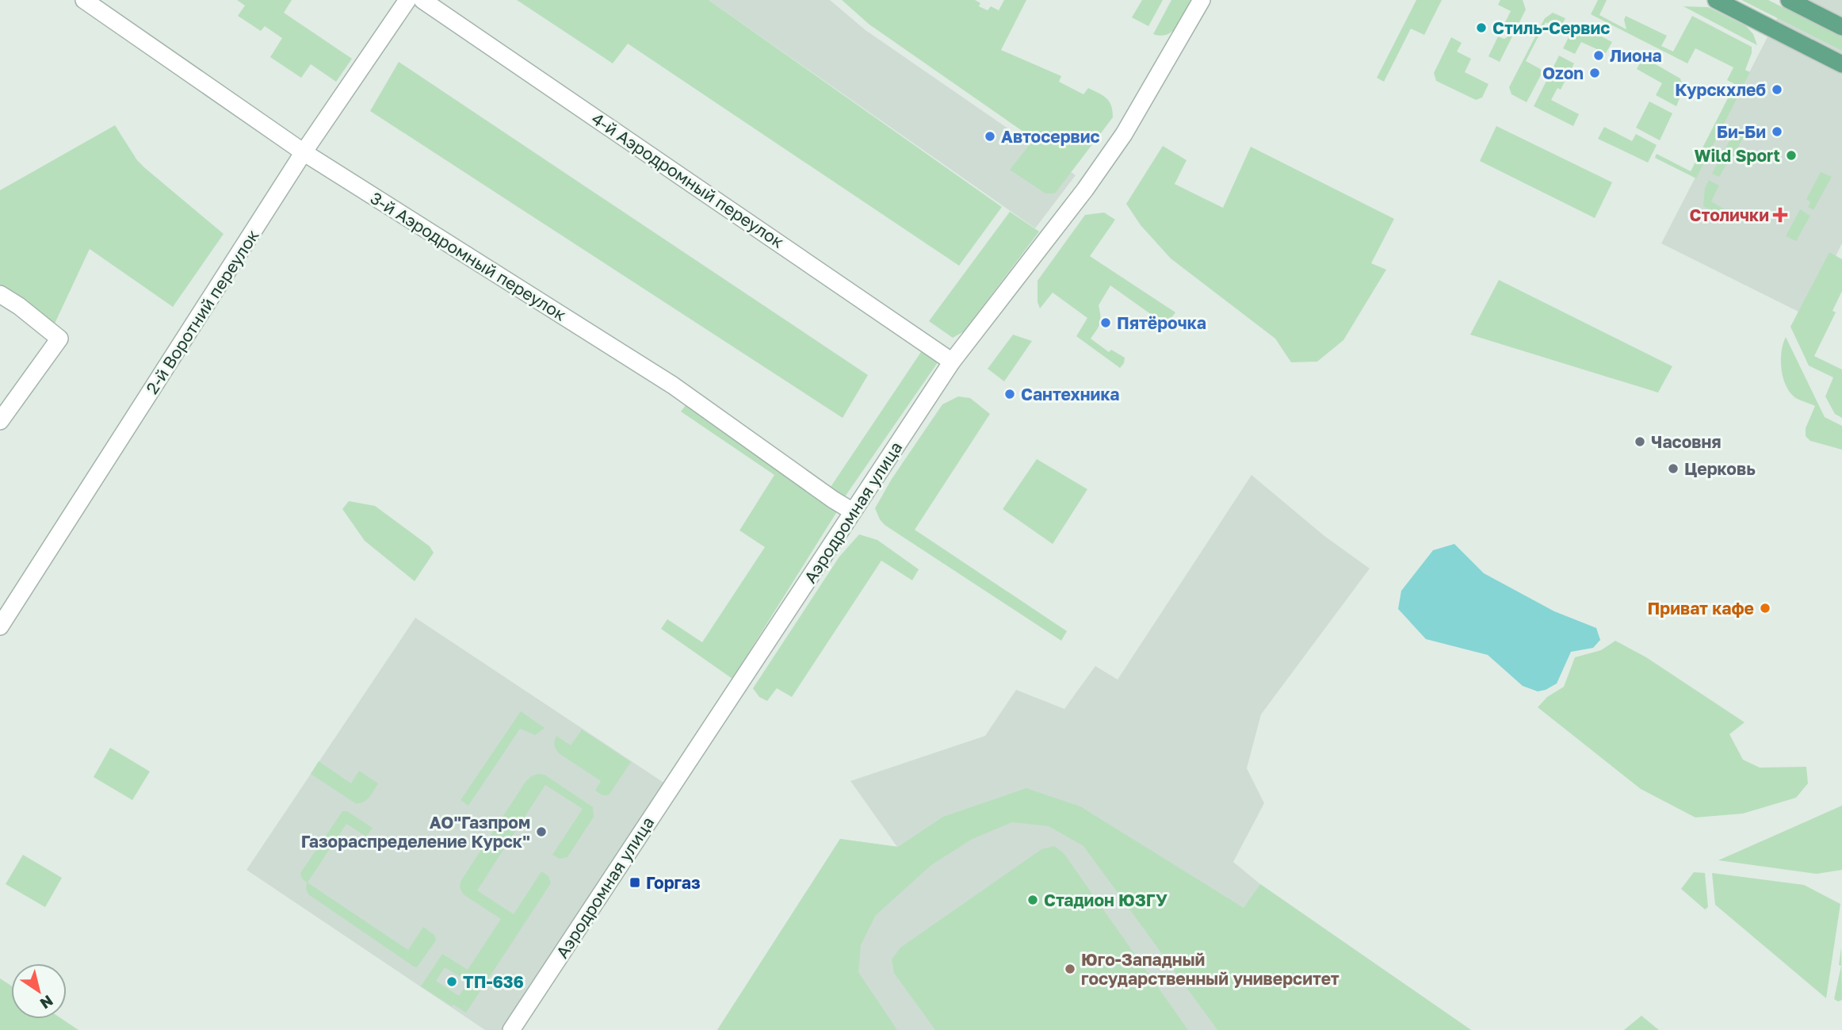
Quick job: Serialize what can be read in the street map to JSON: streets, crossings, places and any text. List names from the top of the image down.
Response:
{
  "streets": {
    "street": [
      "4-й Аэродромный переулок",
      "3-й Аэродромный переулок",
      "2-й Воротний переулок",
      "Аэродромная улица"
    ]
  },
  "crossings": [
    ["4-й Аэродромный переулок", "Аэродромная улица"],
    ["3-й Аэродромный переулок", "2-й Воротний переулок"],
    ["3-й Аэродромный переулок", "Аэродромная улица"]
  ],
  "places": {
    "other": [
      "Стиль-Сервис",
      "Лиона",
      "Ozon",
      "Курскхлеб",
      "Би-Би",
      "Автосервис",
      "Wild Sport",
      "Пятёрочка",
      "Сантехника",
      "Часовня",
      "Церковь",
      "Приват кафе",
      "АО\"Газпром Газораспределение Курск\"",
      "Стадион ЮЗГУ",
      "Юго-Западный государственный университет",
      "ТП-636"
    ],
    "health": ["Столички"],
    "transit": ["Горгаз"]
  },
  "north": "bottom right"
}
